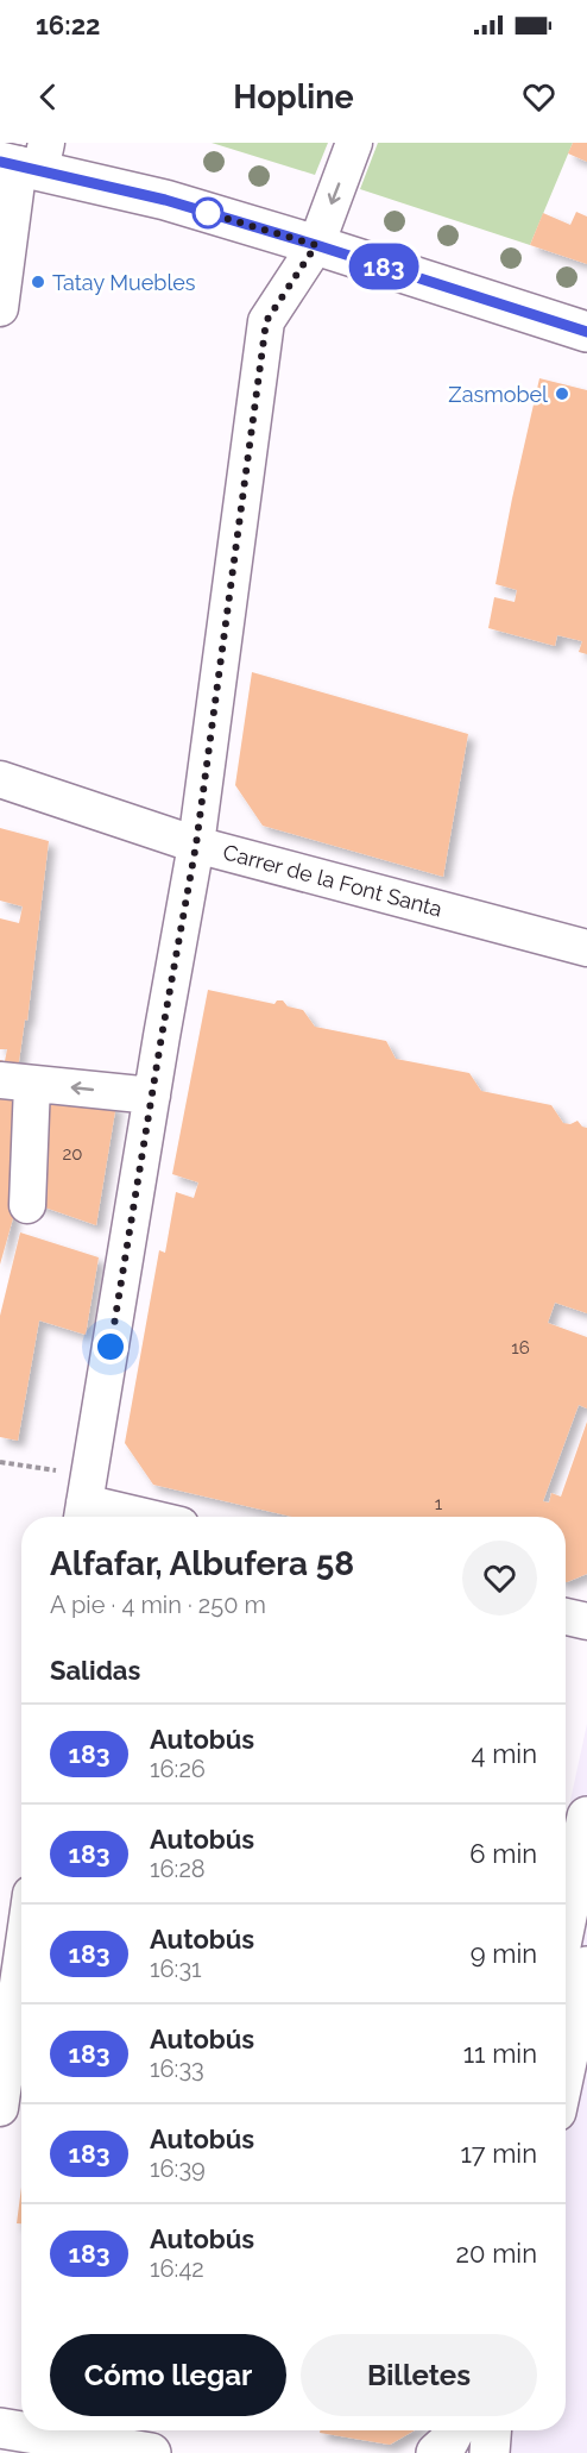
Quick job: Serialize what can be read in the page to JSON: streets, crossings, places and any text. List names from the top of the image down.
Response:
{
  "streets": {
    "street": ["Carrer de la Font Santa"]
  },
  "places": ["Tatay Muebles", "Zasmobel"],
  "lines": ["bus line 183"],
  "house_numbers": ["20", "16", "1"],
  "page": {
    "status": "16:22",
    "header": "Hopline",
    "on_map": "183",
    "heading": [
      ["Alfafar, Albufera 58", "A pie · 4 min · 250 m"],
      "Salidas"
    ],
    "list": [
      {
        "mark": "183",
        "name": "Autobús",
        "note": "16:26",
        "value": "4 min"
      },
      {
        "mark": "183",
        "name": "Autobús",
        "note": "16:28",
        "value": "6 min"
      },
      {
        "mark": "183",
        "name": "Autobús",
        "note": "16:31",
        "value": "9 min"
      },
      {
        "mark": "183",
        "name": "Autobús",
        "note": "16:33",
        "value": "11 min"
      },
      {
        "mark": "183",
        "name": "Autobús",
        "note": "16:39",
        "value": "17 min"
      },
      {
        "mark": "183",
        "name": "Autobús",
        "note": "16:42",
        "value": "20 min"
      }
    ],
    "buttons": ["Cómo llegar", "Billetes"]
  }
}
